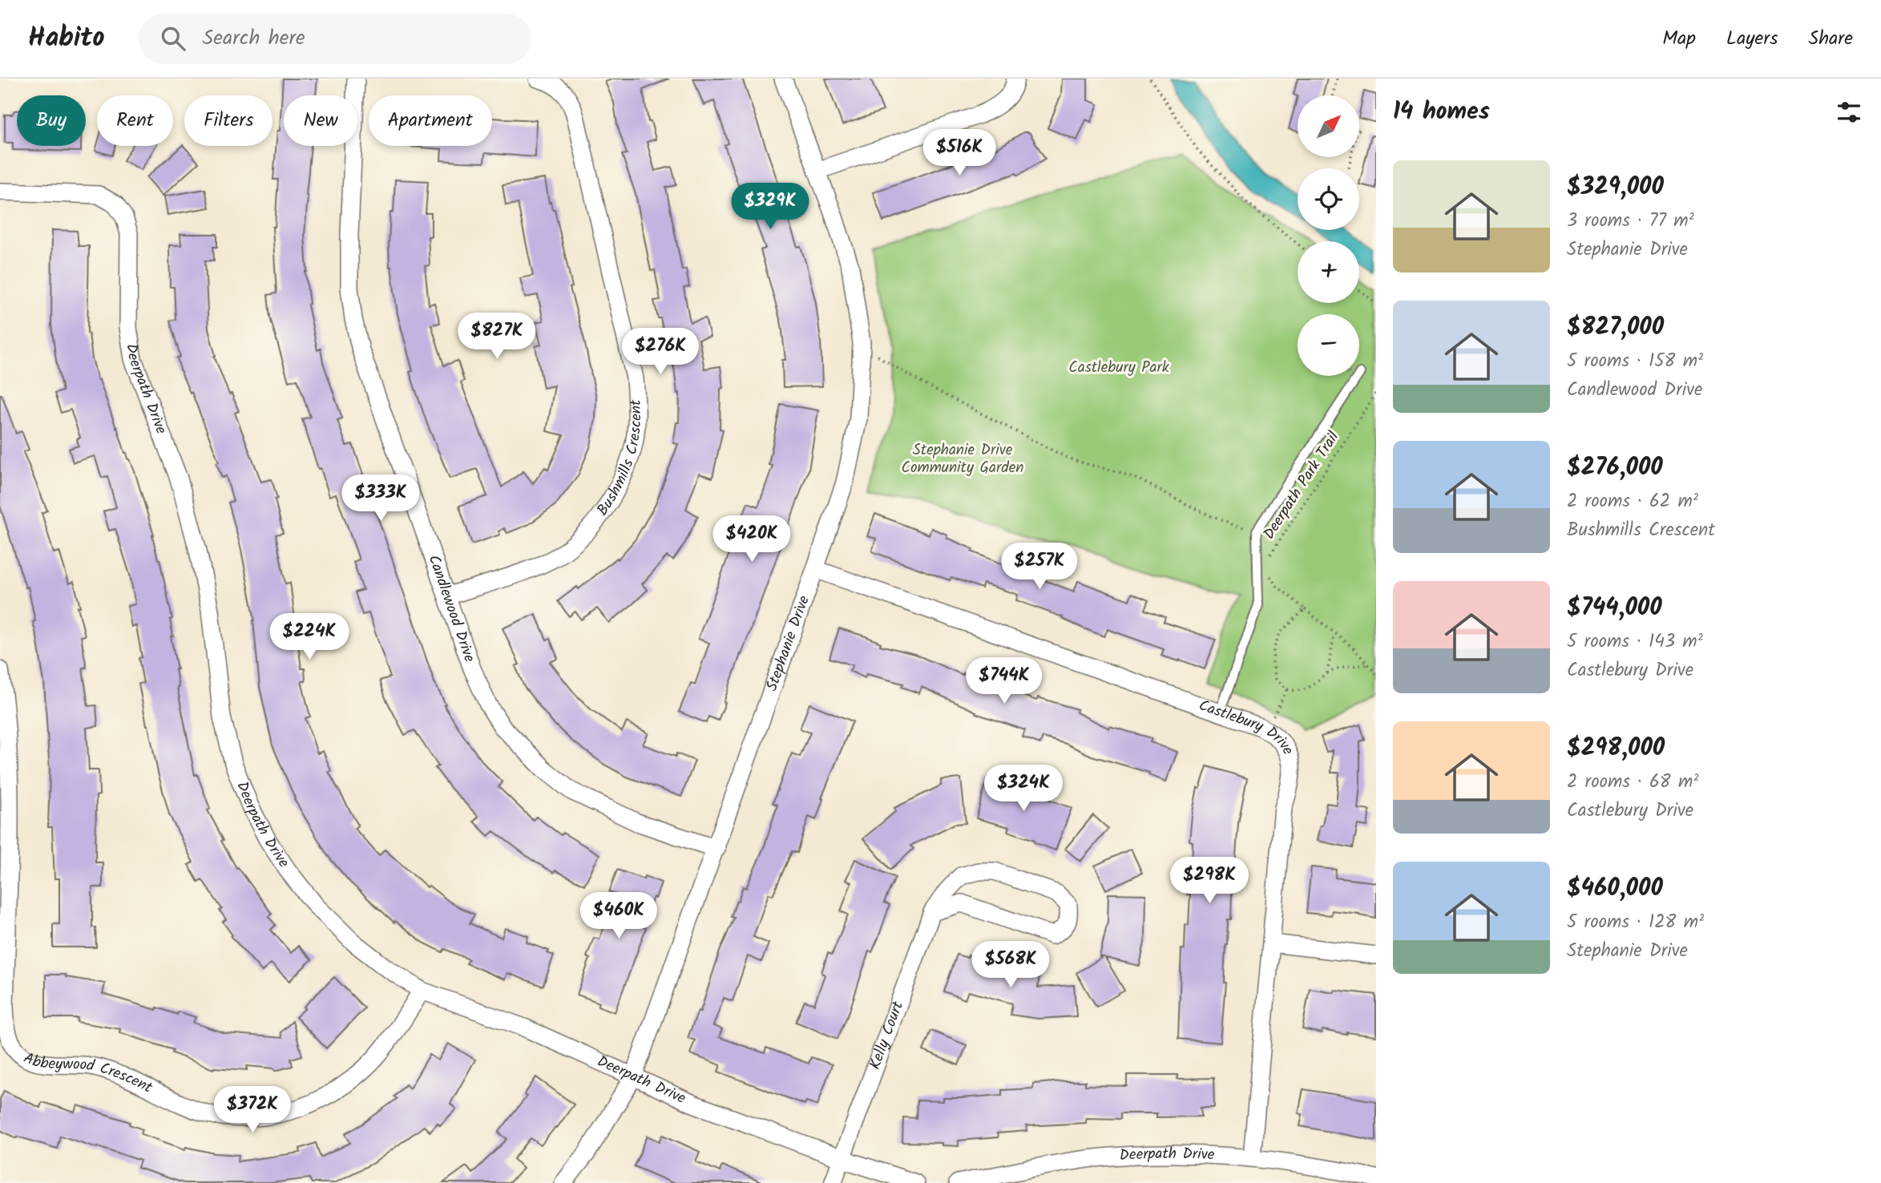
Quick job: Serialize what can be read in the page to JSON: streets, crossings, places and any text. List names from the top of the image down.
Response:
{
  "streets": {
    "street": [
      "Deerpath Drive",
      "Bushmills Crescent",
      "Candlewood Drive",
      "Stephanie Drive",
      "Castlebury Drive",
      "Kelly Court",
      "Abbeywood Crescent"
    ],
    "path": ["Deerpath Park Trail"]
  },
  "crossings": [
    ["Deerpath Drive", "Stephanie Drive"],
    ["Deerpath Drive", "Castlebury Drive"],
    ["Deerpath Drive", "Kelly Court"],
    ["Deerpath Drive", "Abbeywood Crescent"],
    ["Bushmills Crescent", "Candlewood Drive"],
    ["Candlewood Drive", "Stephanie Drive"],
    ["Stephanie Drive", "Castlebury Drive"]
  ],
  "parks": ["Castlebury Park", "Stephanie Drive Community Garden"],
  "north": "top right",
  "page": {
    "header": "Habito",
    "search": "Search here",
    "nav": ["Map", "Layers", "Share"],
    "heading": "14 homes",
    "map_buttons": ["+", "−"],
    "chip": [
      "Buy",
      "Rent",
      "Filters",
      "New",
      "Apartment"
    ],
    "price": [
      "$516K",
      "$329K",
      "$827K",
      "$276K",
      "$333K",
      "$420K",
      "$257K",
      "$224K",
      "$744K",
      "$324K",
      "$298K",
      "$460K",
      "$568K",
      "$372K"
    ],
    "list": [
      {
        "name": "$329,000",
        "note": "3 rooms · 77 m² · Stephanie Drive"
      },
      {
        "name": "$827,000",
        "note": "5 rooms · 158 m² · Candlewood Drive"
      },
      {
        "name": "$276,000",
        "note": "2 rooms · 62 m² · Bushmills Crescent"
      },
      {
        "name": "$744,000",
        "note": "5 rooms · 143 m² · Castlebury Drive"
      },
      {
        "name": "$298,000",
        "note": "2 rooms · 68 m² · Castlebury Drive"
      },
      {
        "name": "$460,000",
        "note": "5 rooms · 128 m² · Stephanie Drive"
      }
    ]
  }
}
